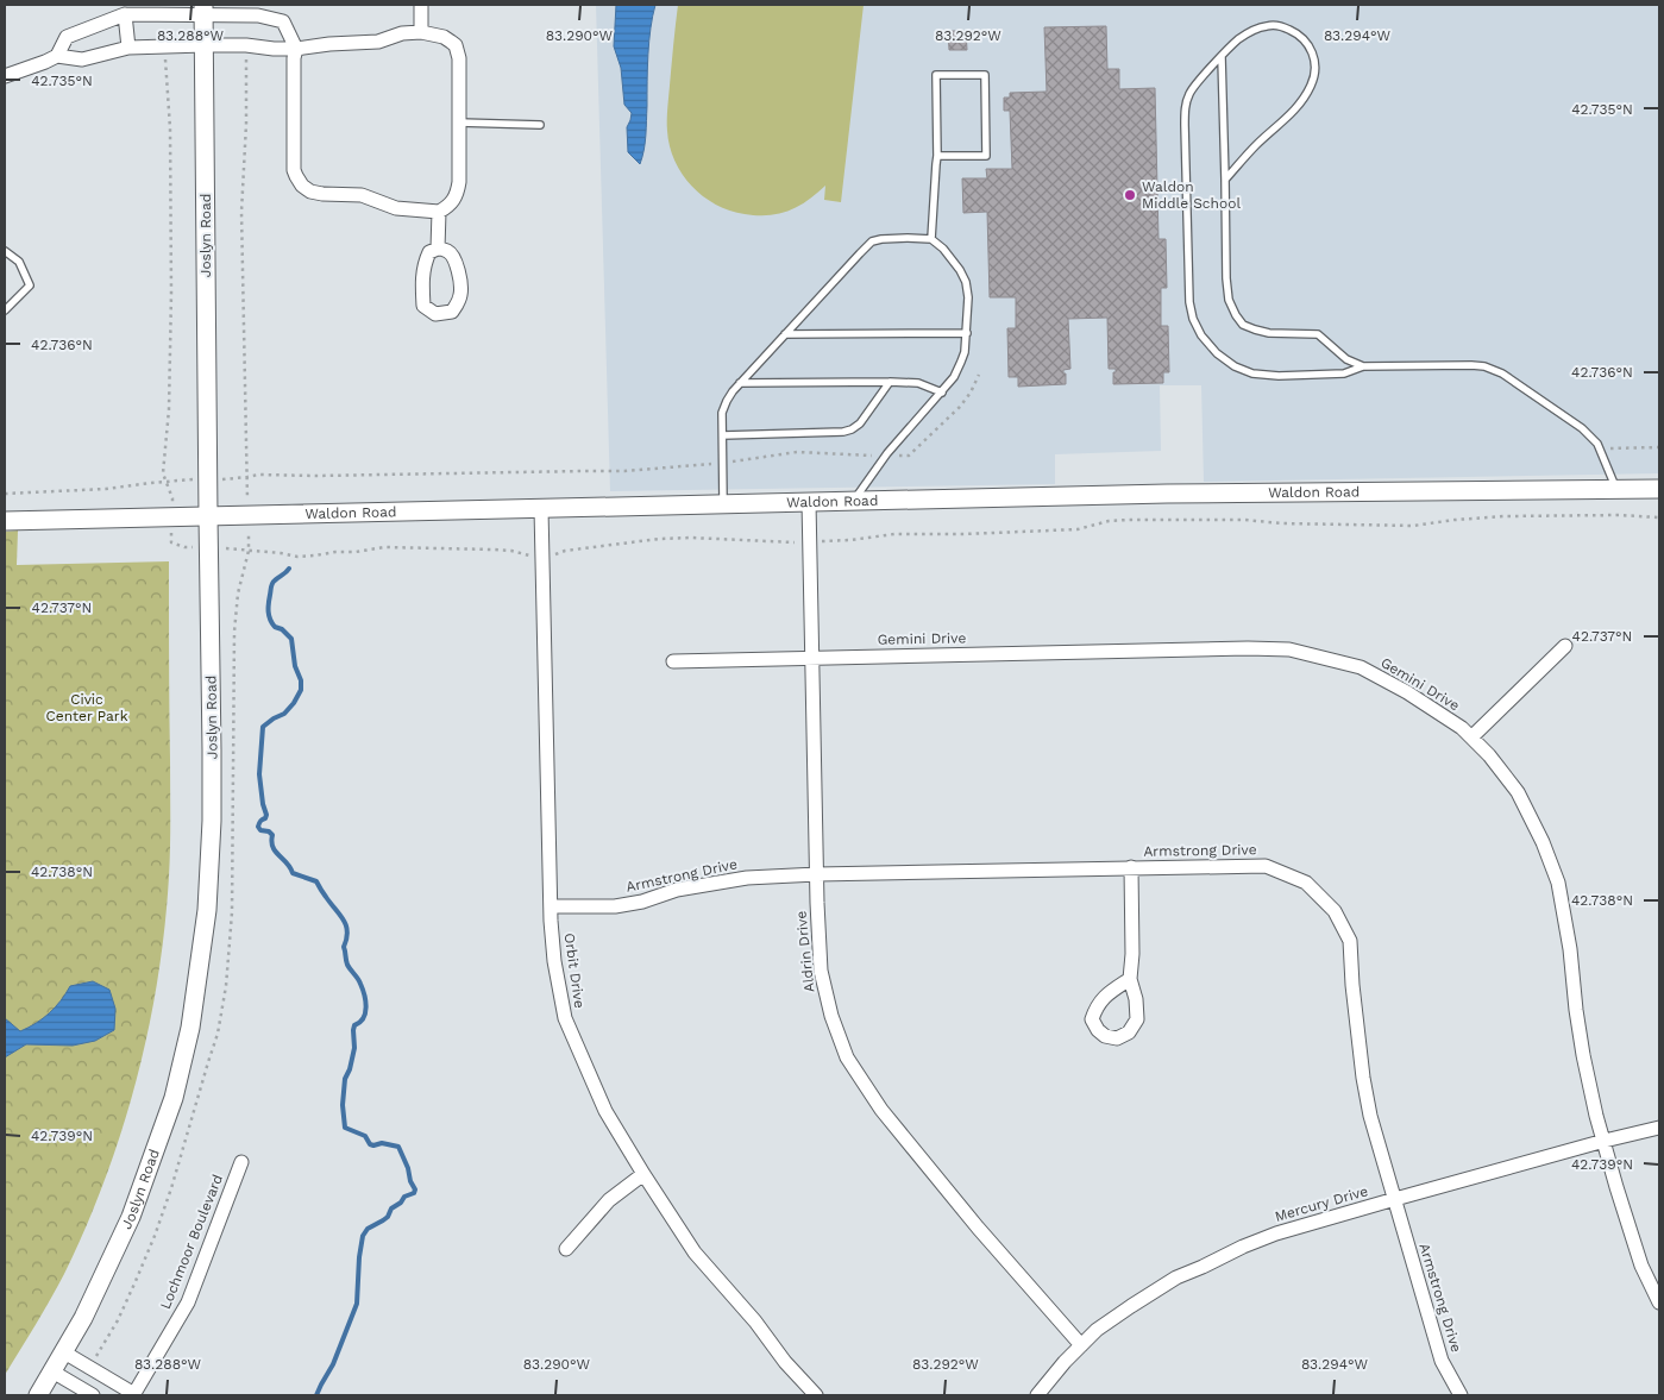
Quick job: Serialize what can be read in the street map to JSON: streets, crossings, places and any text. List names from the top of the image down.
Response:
{
  "streets": {
    "street": [
      "Joslyn Road",
      "Waldon Road",
      "Gemini Drive",
      "Armstrong Drive",
      "Aldrin Drive",
      "Orbit Drive",
      "Mercury Drive",
      "Lochmoor Boulevard"
    ]
  },
  "crossings": [
    ["Joslyn Road", "Waldon Road"],
    ["Joslyn Road", "Lochmoor Boulevard"],
    ["Waldon Road", "Aldrin Drive"],
    ["Waldon Road", "Orbit Drive"],
    ["Gemini Drive", "Aldrin Drive"],
    ["Gemini Drive", "Mercury Drive"],
    ["Armstrong Drive", "Aldrin Drive"],
    ["Armstrong Drive", "Orbit Drive"],
    ["Armstrong Drive", "Mercury Drive"],
    ["Aldrin Drive", "Mercury Drive"]
  ],
  "parks": ["Civic Center Park"],
  "places": ["Waldon Middle School"],
  "coordinates": [
    "83.288°W",
    "83.290°W",
    "83.292°W",
    "83.294°W",
    "42.735°N",
    "42.736°N",
    "42.737°N",
    "42.738°N",
    "42.739°N"
  ]
}
